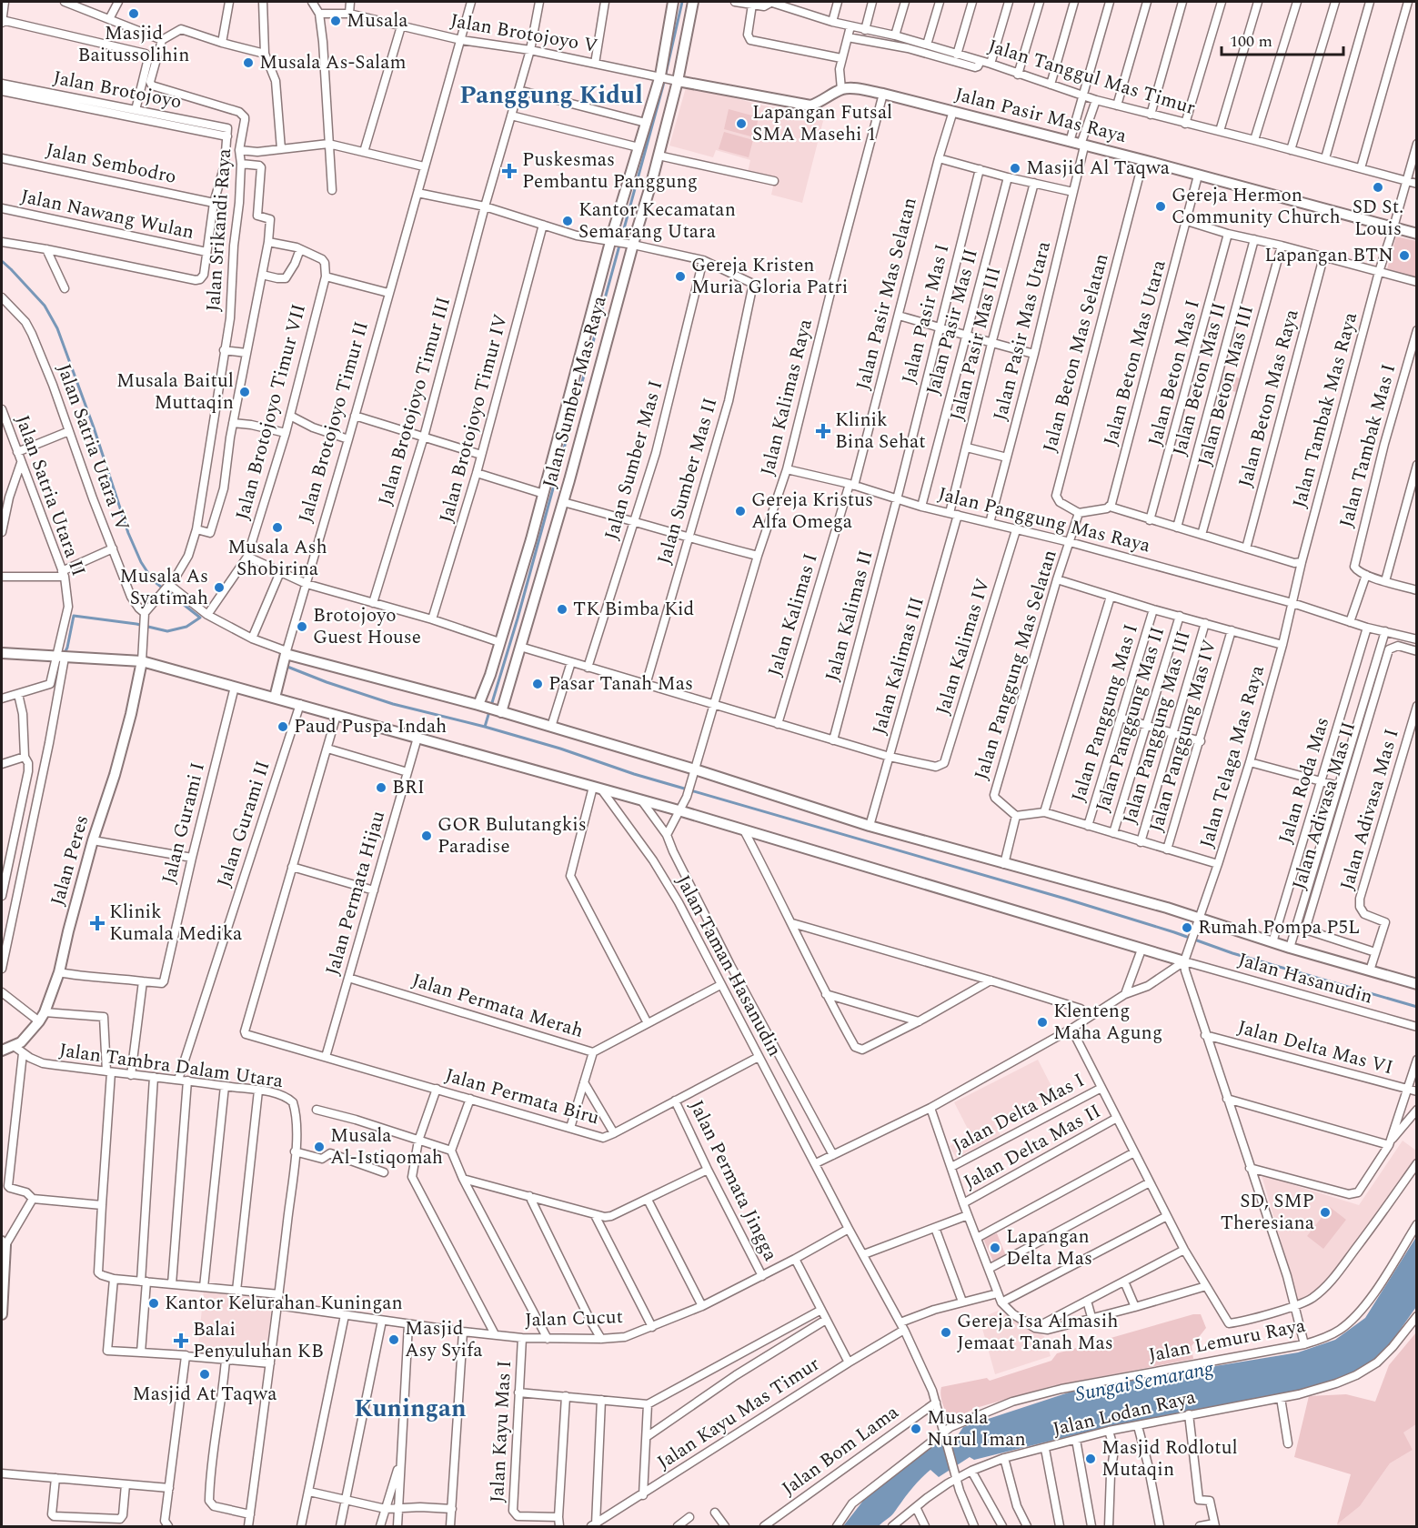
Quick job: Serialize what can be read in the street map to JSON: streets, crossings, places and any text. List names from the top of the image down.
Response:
{
  "streets": {
    "street": [
      "Jalan Brotojoyo V",
      "Jalan Tanggul Mas Timur",
      "Jalan Brotojoyo",
      "Jalan Pasir Mas Raya",
      "Jalan Sembodro",
      "Jalan Nawang Wulan",
      "Jalan Srikandi Raya",
      "Jalan Pasir Mas Selatan",
      "Jalan Pasir Mas I",
      "Jalan Pasir Mas II",
      "Jalan Pasir Mas Utara",
      "Jalan Pasir Mas III",
      "Jalan Beton Mas Selatan",
      "Jalan Beton Mas Utara",
      "Jalan Beton Mas I",
      "Jalan Beton Mas II",
      "Jalan Beton Mas III",
      "Jalan Sumber Mas Raya",
      "Jalan Kalimas Raya",
      "Jalan Beton Mas Raya",
      "Jalan Brotojoyo Timur III",
      "Jalan Tambak Mas Raya",
      "Jalan Brotojoyo Timur VII",
      "Jalan Brotojoyo Timur IV",
      "Jalan Brotojoyo Timur II",
      "Jalan Tambak Mas I",
      "Jalan Satria Utara IV",
      "Jalan Sumber Mas I",
      "Jalan Sumber Mas II",
      "Jalan Satria Utara II",
      "Jalan Panggung Mas Raya",
      "Jalan Kalimas I",
      "Jalan Kalimas II",
      "Jalan Kalimas IV",
      "Jalan Panggung Mas Selatan",
      "Jalan Kalimas III",
      "Jalan Panggung Mas I",
      "Jalan Panggung Mas II",
      "Jalan Panggung Mas III",
      "Jalan Panggung Mas IV",
      "Jalan Telaga Mas Raya",
      "Jalan Roda Mas",
      "Jalan Adivasa Mas II",
      "Jalan Adivasa Mas I",
      "Jalan Gurami I",
      "Jalan Gurami II",
      "Jalan Peres",
      "Jalan Permata Hijau",
      "Jalan Taman Hasanudin",
      "Jalan Hasanudin",
      "Jalan Permata Merah",
      "Jalan Delta Mas VI",
      "Jalan Tambra Dalam Utara",
      "Jalan Permata Biru",
      "Jalan Delta Mas I",
      "Jalan Delta Mas II",
      "Jalan Permata Jingga",
      "Jalan Cucut",
      "Jalan Lemuru Raya",
      "Jalan Kayu Mas Timur",
      "Jalan Lodan Raya",
      "Jalan Kayu Mas I",
      "Jalan Bom Lama"
    ]
  },
  "crossings": [
    ["Jalan Brotojoyo V", "Jalan Sumber Mas Raya"],
    ["Jalan Brotojoyo V", "Jalan Brotojoyo Timur III"],
    ["Jalan Brotojoyo V", "Jalan Brotojoyo Timur II"],
    ["Jalan Tanggul Mas Timur", "Jalan Pasir Mas Utara"],
    ["Jalan Tanggul Mas Timur", "Jalan Tambak Mas Raya"],
    ["Jalan Pasir Mas Raya", "Jalan Pasir Mas Selatan"],
    ["Jalan Pasir Mas Raya", "Jalan Pasir Mas Utara"],
    ["Jalan Pasir Mas Raya", "Jalan Beton Mas Selatan"],
    ["Jalan Pasir Mas Raya", "Jalan Beton Mas Utara"],
    ["Jalan Pasir Mas Raya", "Jalan Kalimas Raya"],
    ["Jalan Pasir Mas Raya", "Jalan Tambak Mas Raya"],
    ["Jalan Srikandi Raya", "Jalan Satria Utara IV"],
    ["Jalan Pasir Mas Selatan", "Jalan Panggung Mas Raya"],
    ["Jalan Pasir Mas Selatan", "Jalan Kalimas I"],
    ["Jalan Pasir Mas I", "Jalan Panggung Mas Raya"],
    ["Jalan Pasir Mas I", "Jalan Kalimas II"],
    ["Jalan Pasir Mas II", "Jalan Panggung Mas Raya"],
    ["Jalan Pasir Mas Utara", "Jalan Panggung Mas Raya"],
    ["Jalan Pasir Mas III", "Jalan Panggung Mas Raya"],
    ["Jalan Pasir Mas III", "Jalan Kalimas III"],
    ["Jalan Kalimas Raya", "Jalan Panggung Mas Raya"],
    ["Jalan Kalimas Raya", "Jalan Taman Hasanudin"],
    ["Jalan Tambak Mas Raya", "Jalan Panggung Mas Raya"],
    ["Jalan Tambak Mas Raya", "Jalan Telaga Mas Raya"],
    ["Jalan Sumber Mas I", "Jalan Sumber Mas II"],
    ["Jalan Panggung Mas Raya", "Jalan Kalimas I"],
    ["Jalan Panggung Mas Raya", "Jalan Kalimas II"],
    ["Jalan Panggung Mas Raya", "Jalan Kalimas IV"],
    ["Jalan Panggung Mas Raya", "Jalan Panggung Mas Selatan"],
    ["Jalan Panggung Mas Raya", "Jalan Kalimas III"],
    ["Jalan Panggung Mas Raya", "Jalan Telaga Mas Raya"],
    ["Jalan Panggung Mas Raya", "Jalan Roda Mas"],
    ["Jalan Kalimas IV", "Jalan Kalimas III"],
    ["Jalan Telaga Mas Raya", "Jalan Hasanudin"],
    ["Jalan Adivasa Mas II", "Jalan Adivasa Mas I"],
    ["Jalan Gurami II", "Jalan Tambra Dalam Utara"],
    ["Jalan Peres", "Jalan Tambra Dalam Utara"],
    ["Jalan Permata Hijau", "Jalan Permata Merah"],
    ["Jalan Permata Hijau", "Jalan Permata Biru"],
    ["Jalan Taman Hasanudin", "Jalan Permata Merah"],
    ["Jalan Taman Hasanudin", "Jalan Permata Biru"],
    ["Jalan Taman Hasanudin", "Jalan Cucut"],
    ["Jalan Taman Hasanudin", "Jalan Lemuru Raya"],
    ["Jalan Taman Hasanudin", "Jalan Kayu Mas Timur"],
    ["Jalan Taman Hasanudin", "Jalan Lodan Raya"],
    ["Jalan Taman Hasanudin", "Jalan Bom Lama"],
    ["Jalan Tambra Dalam Utara", "Jalan Cucut"],
    ["Jalan Permata Biru", "Jalan Permata Jingga"],
    ["Jalan Permata Jingga", "Jalan Cucut"],
    ["Jalan Cucut", "Jalan Kayu Mas I"]
  ],
  "districts": ["Panggung Kidul", "Kuningan"],
  "water": ["Sungai Semarang"],
  "places": {
    "other": [
      "Masjid Baitussolihin",
      "Musala",
      "Musala As-Salam",
      "Lapangan Futsal SMA Masehi 1",
      "Masjid Al Taqwa",
      "SD St. Louis",
      "Gereja Hermon Community Church",
      "Kantor Kecamatan Semarang Utara",
      "Lapangan BTN",
      "Gereja Kristen Muria Gloria Patri",
      "Musala Baitul Muttaqin",
      "Gereja Kristus Alfa Omega",
      "Musala Ash Shobirina",
      "Musala As Syatimah",
      "TK Bimba Kid",
      "Brotojoyo Guest House",
      "Pasar Tanah Mas",
      "Paud Puspa Indah",
      "BRI",
      "GOR Bulutangkis Paradise",
      "Rumah Pompa P5L",
      "Klenteng Maha Agung",
      "Musala Al-Istiqomah",
      "SD, SMP Theresiana",
      "Lapangan Delta Mas",
      "Kantor Kelurahan Kuningan",
      "Gereja Isa Almasih Jemaat Tanah Mas",
      "Masjid Asy Syifa",
      "Masjid At Taqwa",
      "Musala Nurul Iman",
      "Masjid Rodlotul Mutaqin"
    ],
    "health": [
      "Puskesmas Pembantu Panggung",
      "Klinik Bina Sehat",
      "Klinik Kumala Medika",
      "Balai Penyuluhan KB"
    ]
  },
  "scale_bar": "100 m"
}
